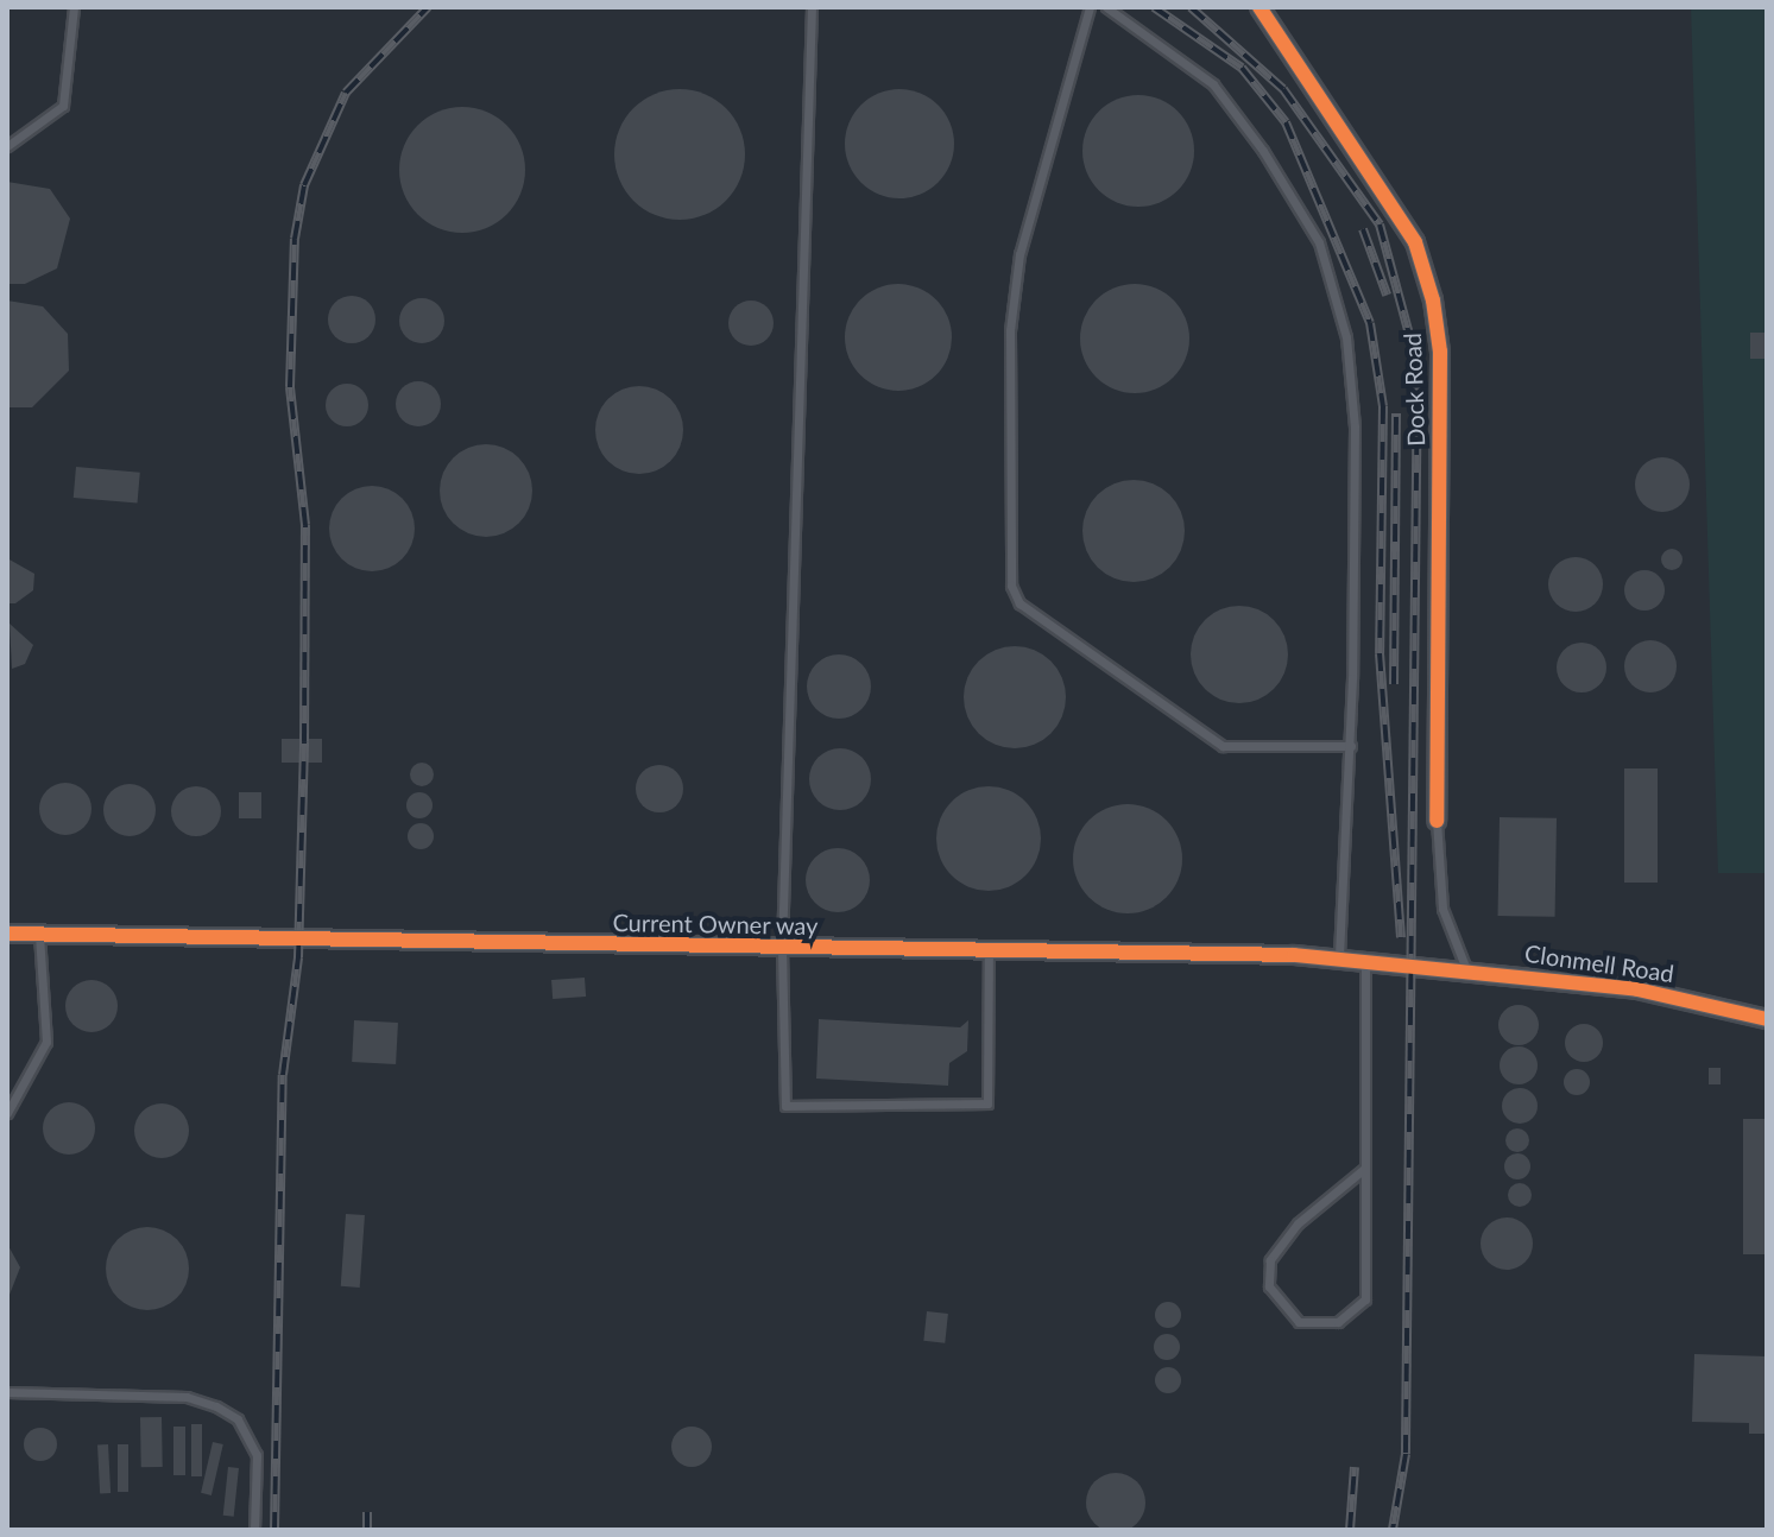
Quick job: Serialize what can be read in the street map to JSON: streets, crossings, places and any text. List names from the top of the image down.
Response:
{
  "streets": {
    "street": ["Dock Road", "Current Owner way", "Clonmell Road"]
  },
  "crossings": [
    ["Current Owner way", "Clonmell Road"]
  ]
}
